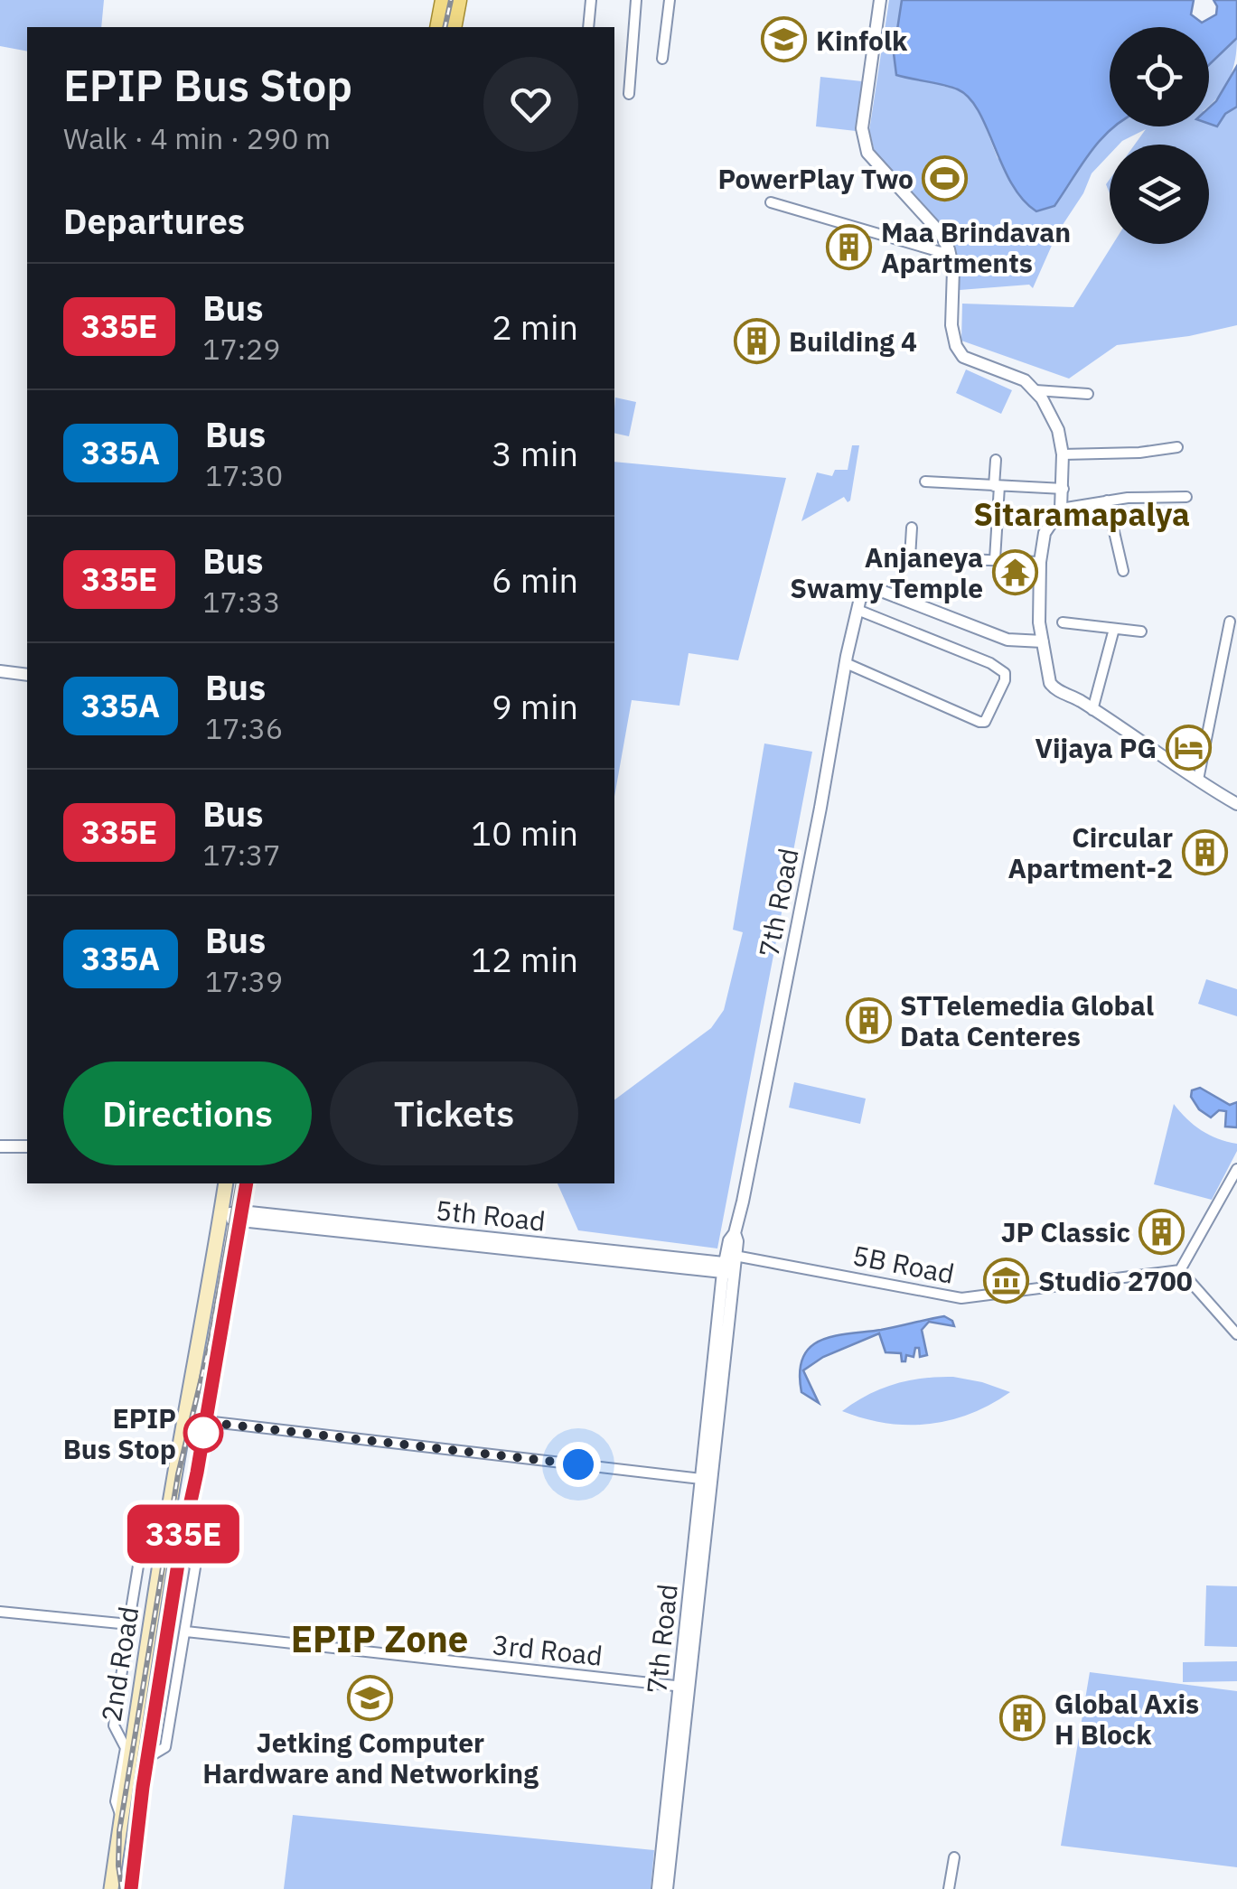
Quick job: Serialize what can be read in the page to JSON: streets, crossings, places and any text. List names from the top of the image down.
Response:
{
  "streets": {
    "main road": ["2nd Road"],
    "street": [
      "7th Road",
      "5th Road",
      "5B Road",
      "3rd Road"
    ]
  },
  "crossings": [
    ["7th Road", "5th Road"],
    ["7th Road", "5B Road"],
    ["7th Road", "3rd Road"],
    ["5th Road", "5B Road"],
    ["5th Road", "2nd Road"]
  ],
  "districts": ["Sitaramapalya", "EPIP Zone"],
  "places": {
    "school or university": ["Kinfolk", "Jetking Computer Hardware and Networking"],
    "sports": ["PowerPlay Two"],
    "building": [
      "Maa Brindavan Apartments",
      "Building 4",
      "Circular Apartment-2",
      "STTelemedia Global Data Centeres",
      "JP Classic",
      "Global Axis H Block"
    ],
    "temple": ["Anjaneya Swamy Temple"],
    "hotel": ["Vijaya PG"],
    "museum": ["Studio 2700"],
    "other": ["EPIP Bus Stop"]
  },
  "lines": ["bus line 335E"],
  "page": {
    "on_map": "335E",
    "heading": [
      ["EPIP Bus Stop", "Walk · 4 min · 290 m"],
      "Departures"
    ],
    "list": [
      {
        "mark": "335E",
        "name": "Bus",
        "note": "17:29",
        "value": "2 min"
      },
      {
        "mark": "335A",
        "name": "Bus",
        "note": "17:30",
        "value": "3 min"
      },
      {
        "mark": "335E",
        "name": "Bus",
        "note": "17:33",
        "value": "6 min"
      },
      {
        "mark": "335A",
        "name": "Bus",
        "note": "17:36",
        "value": "9 min"
      },
      {
        "mark": "335E",
        "name": "Bus",
        "note": "17:37",
        "value": "10 min"
      },
      {
        "mark": "335A",
        "name": "Bus",
        "note": "17:39",
        "value": "12 min"
      }
    ],
    "buttons": ["Directions", "Tickets"]
  }
}
